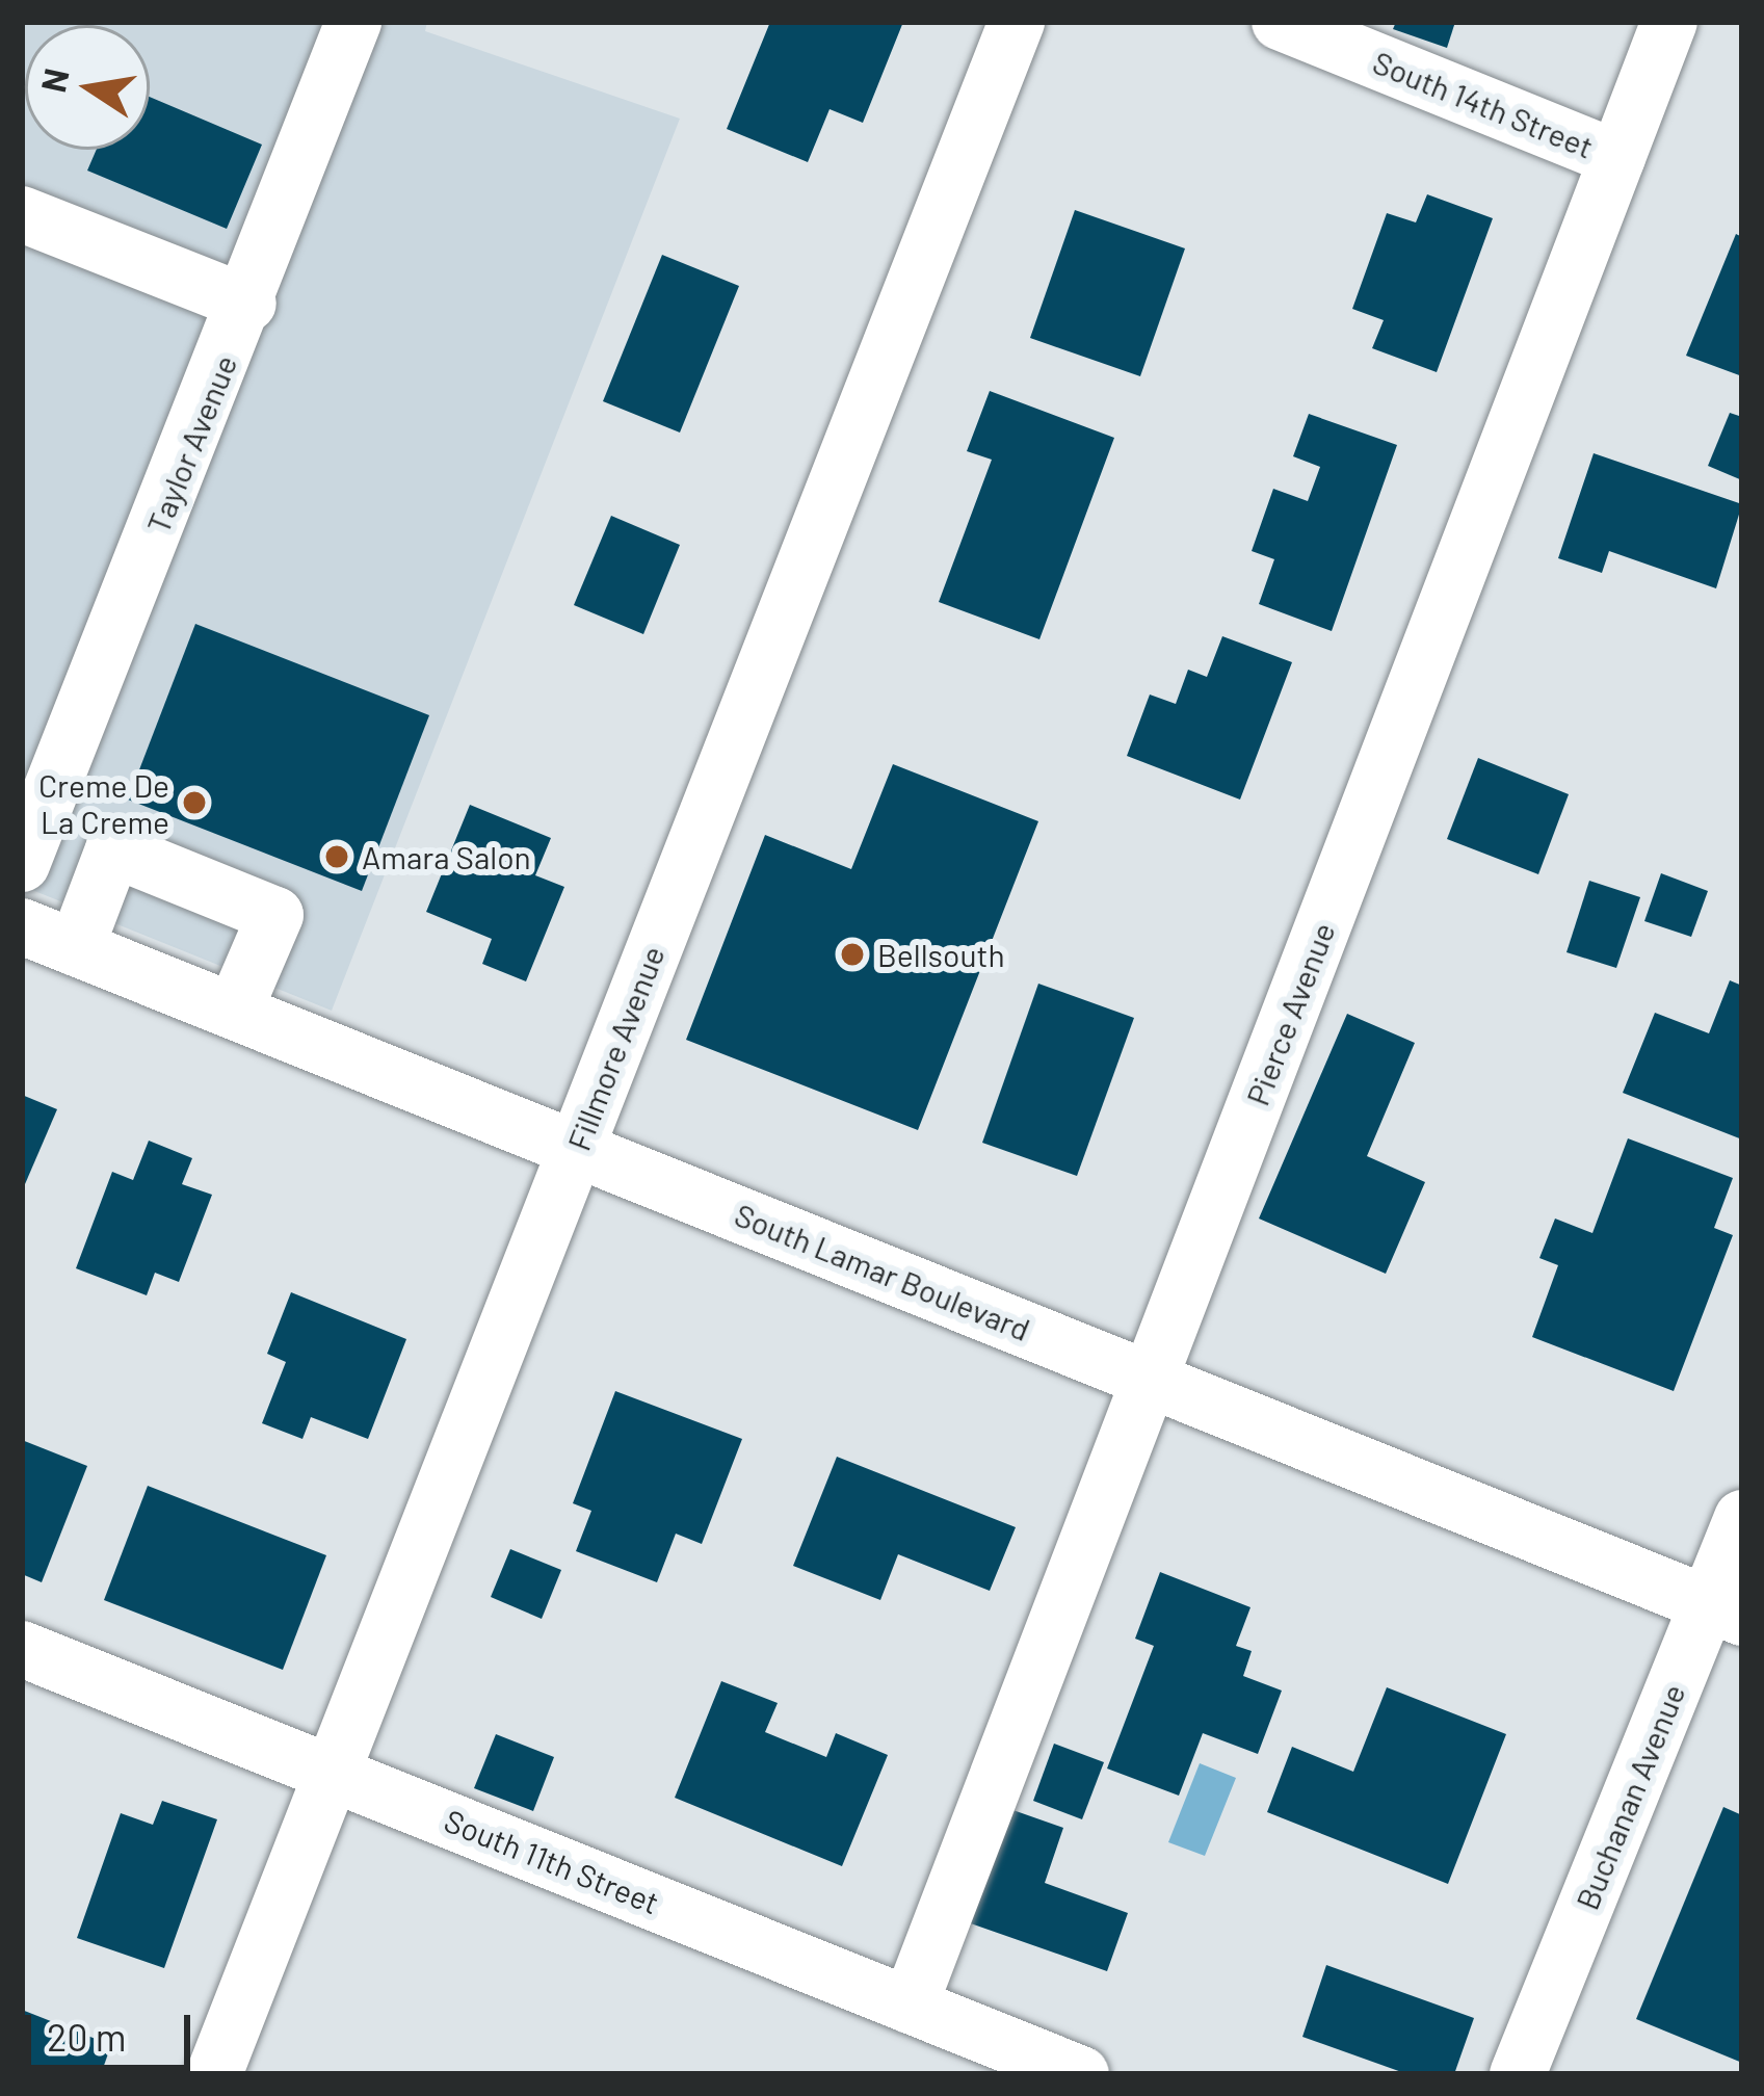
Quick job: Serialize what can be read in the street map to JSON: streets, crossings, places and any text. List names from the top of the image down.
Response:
{
  "streets": {
    "street": [
      "South 14th Street",
      "Taylor Avenue",
      "Pierce Avenue",
      "Fillmore Avenue",
      "South Lamar Boulevard",
      "Buchanan Avenue",
      "South 11th Street"
    ]
  },
  "crossings": [
    ["South 14th Street", "Pierce Avenue"],
    ["Pierce Avenue", "South Lamar Boulevard"],
    ["Pierce Avenue", "South 11th Street"],
    ["Fillmore Avenue", "South Lamar Boulevard"],
    ["Fillmore Avenue", "South 11th Street"],
    ["South Lamar Boulevard", "Buchanan Avenue"]
  ],
  "places": ["Creme De La Creme", "Amara Salon", "Bellsouth"],
  "scale_bar": "20 m",
  "north": "left"
}
